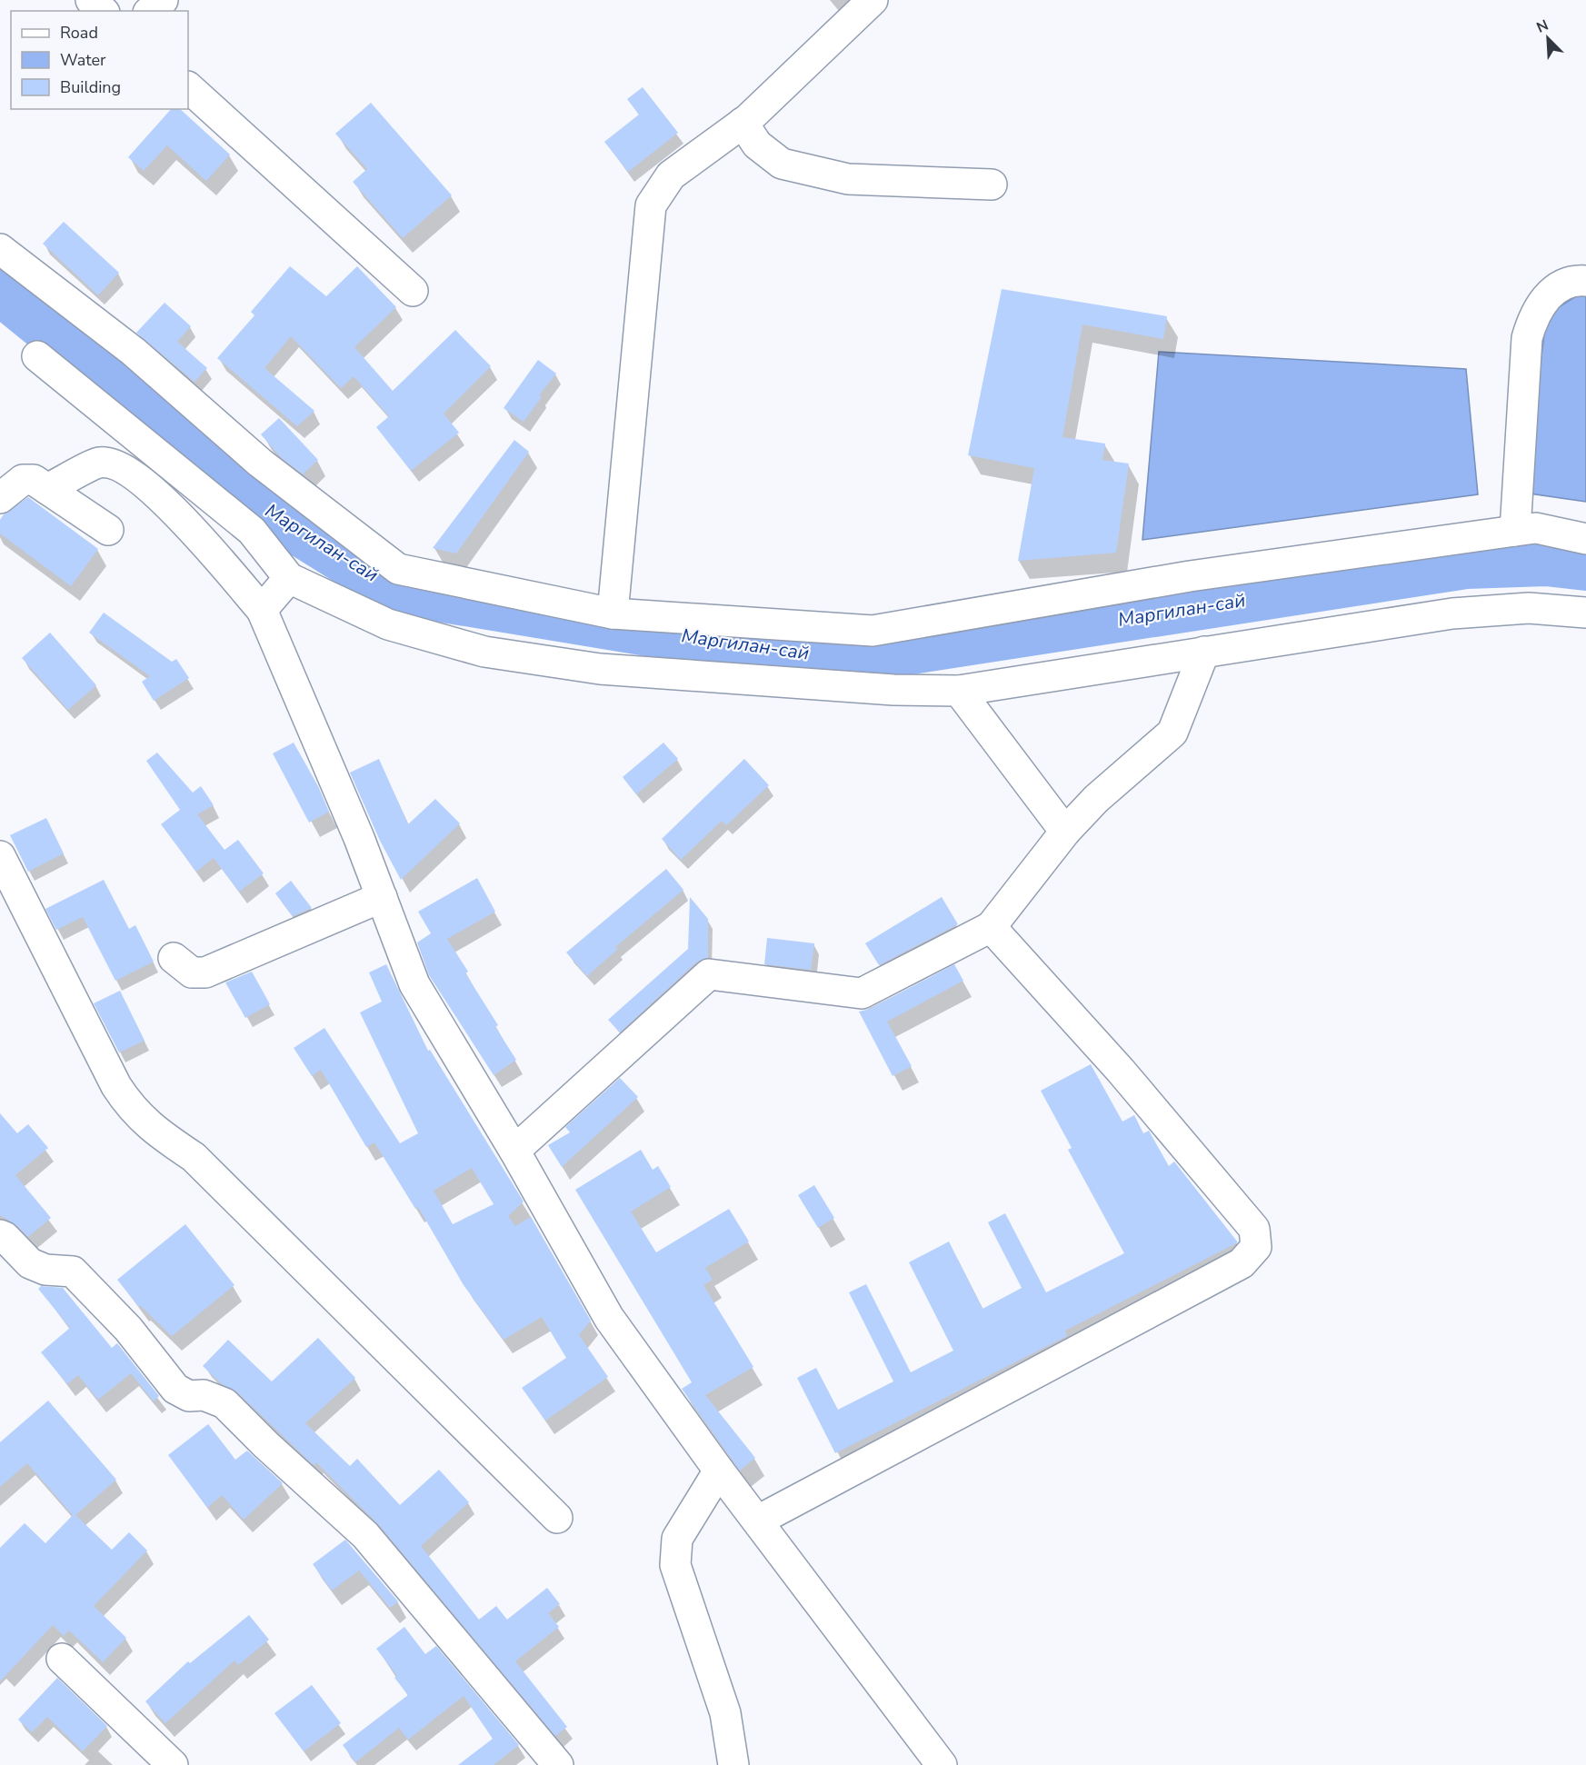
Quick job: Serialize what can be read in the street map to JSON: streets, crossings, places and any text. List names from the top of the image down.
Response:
{
  "water": ["Маргилан-сай"],
  "legend": ["Road", "Water", "Building"],
  "north": "top left"
}
